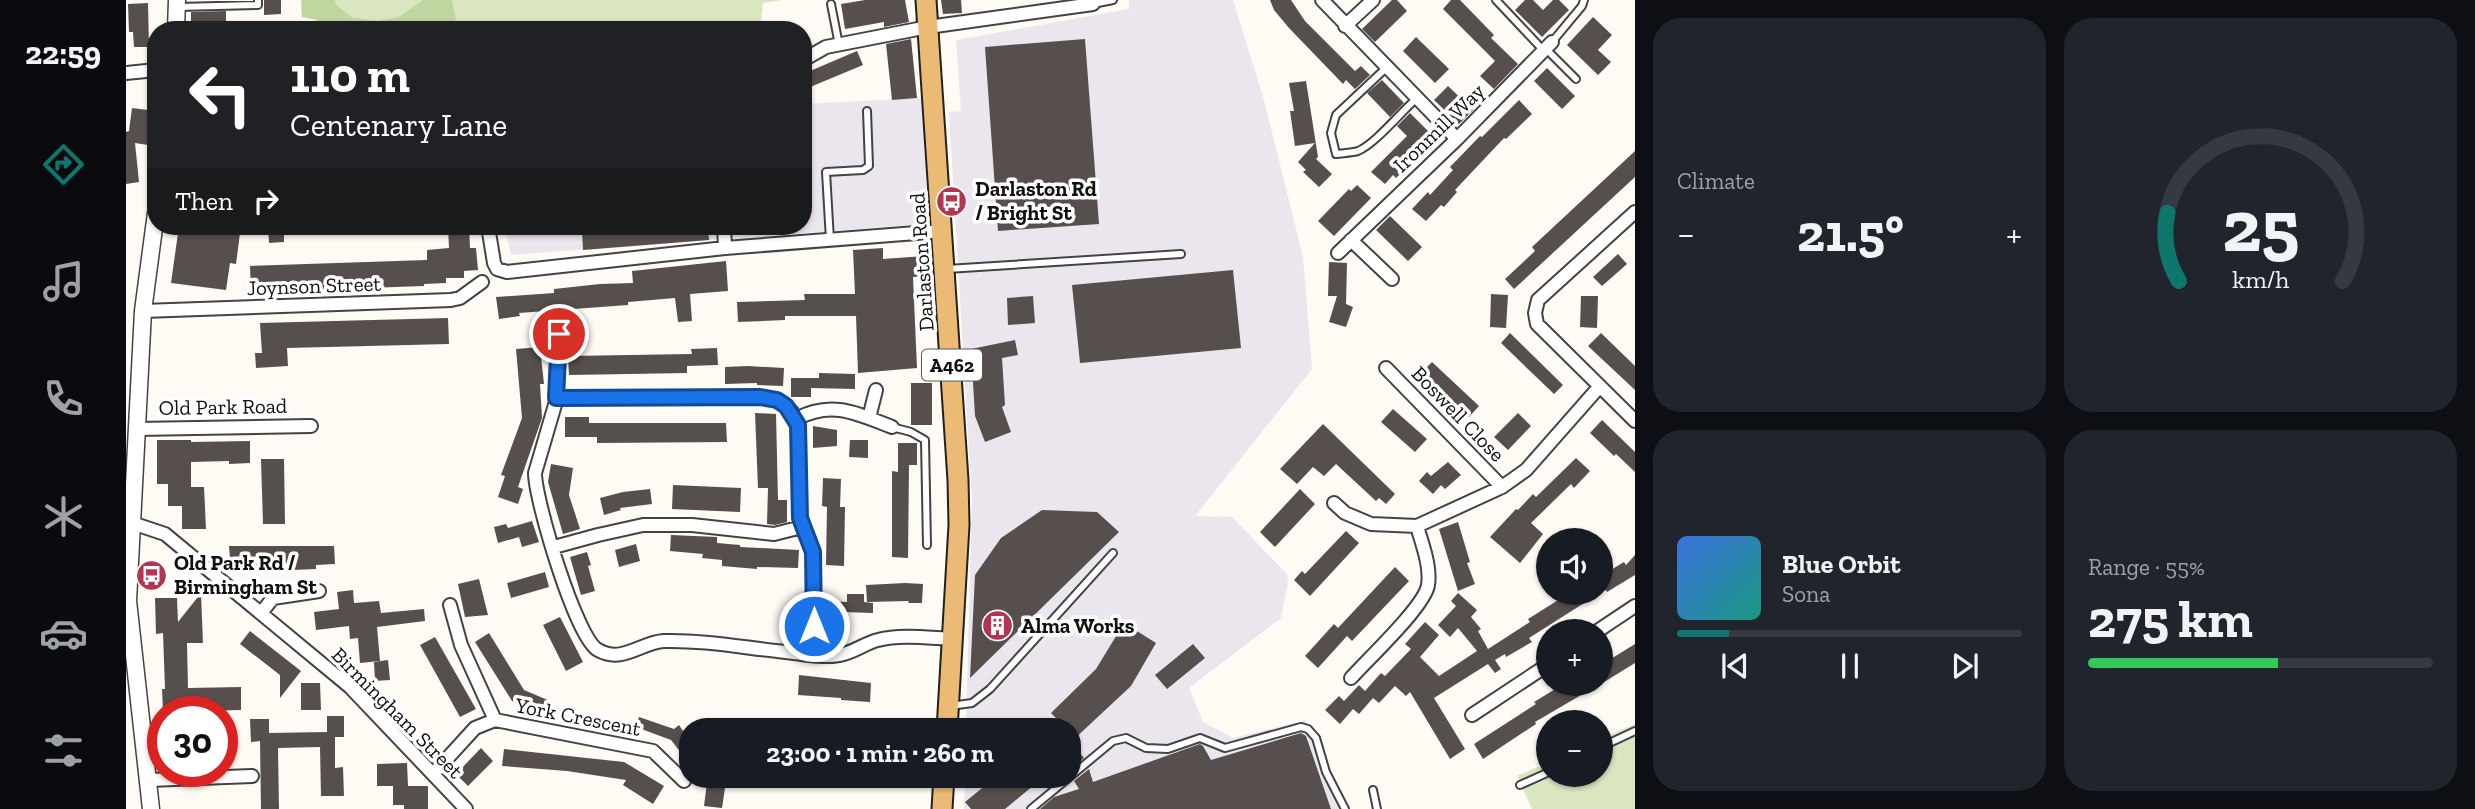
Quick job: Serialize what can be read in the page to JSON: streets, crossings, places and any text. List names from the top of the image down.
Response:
{
  "streets": {
    "main road": ["Darlaston Road", "A462"],
    "street": [
      "Ironmill Way",
      "Joynson Street",
      "Old Park Road",
      "Boswell Close",
      "Birmingham Street",
      "York Crescent"
    ]
  },
  "crossings": [
    ["Joynson Street", "Old Park Road"],
    ["Old Park Road", "Birmingham Street"]
  ],
  "places": {
    "bus stop": ["Darlaston Rd / Bright St", "Old Park Rd / Birmingham St"],
    "building": ["Alma Works"]
  },
  "page": {
    "tabs": "22:59",
    "tile": [
      "Climate",
      ["Range · 55%", "275 km"]
    ],
    "turn": ["110 m", "Centenary Lane"],
    "then": "Then",
    "heat": ["−", "21.5°", "+"],
    "map_buttons": ["+", "−"],
    "song": ["Blue Orbit", "Sona"],
    "limit": "30",
    "trip": "23:00 · 1 min · 260 m",
    "gauge": ["25", "km/h"]
  }
}
